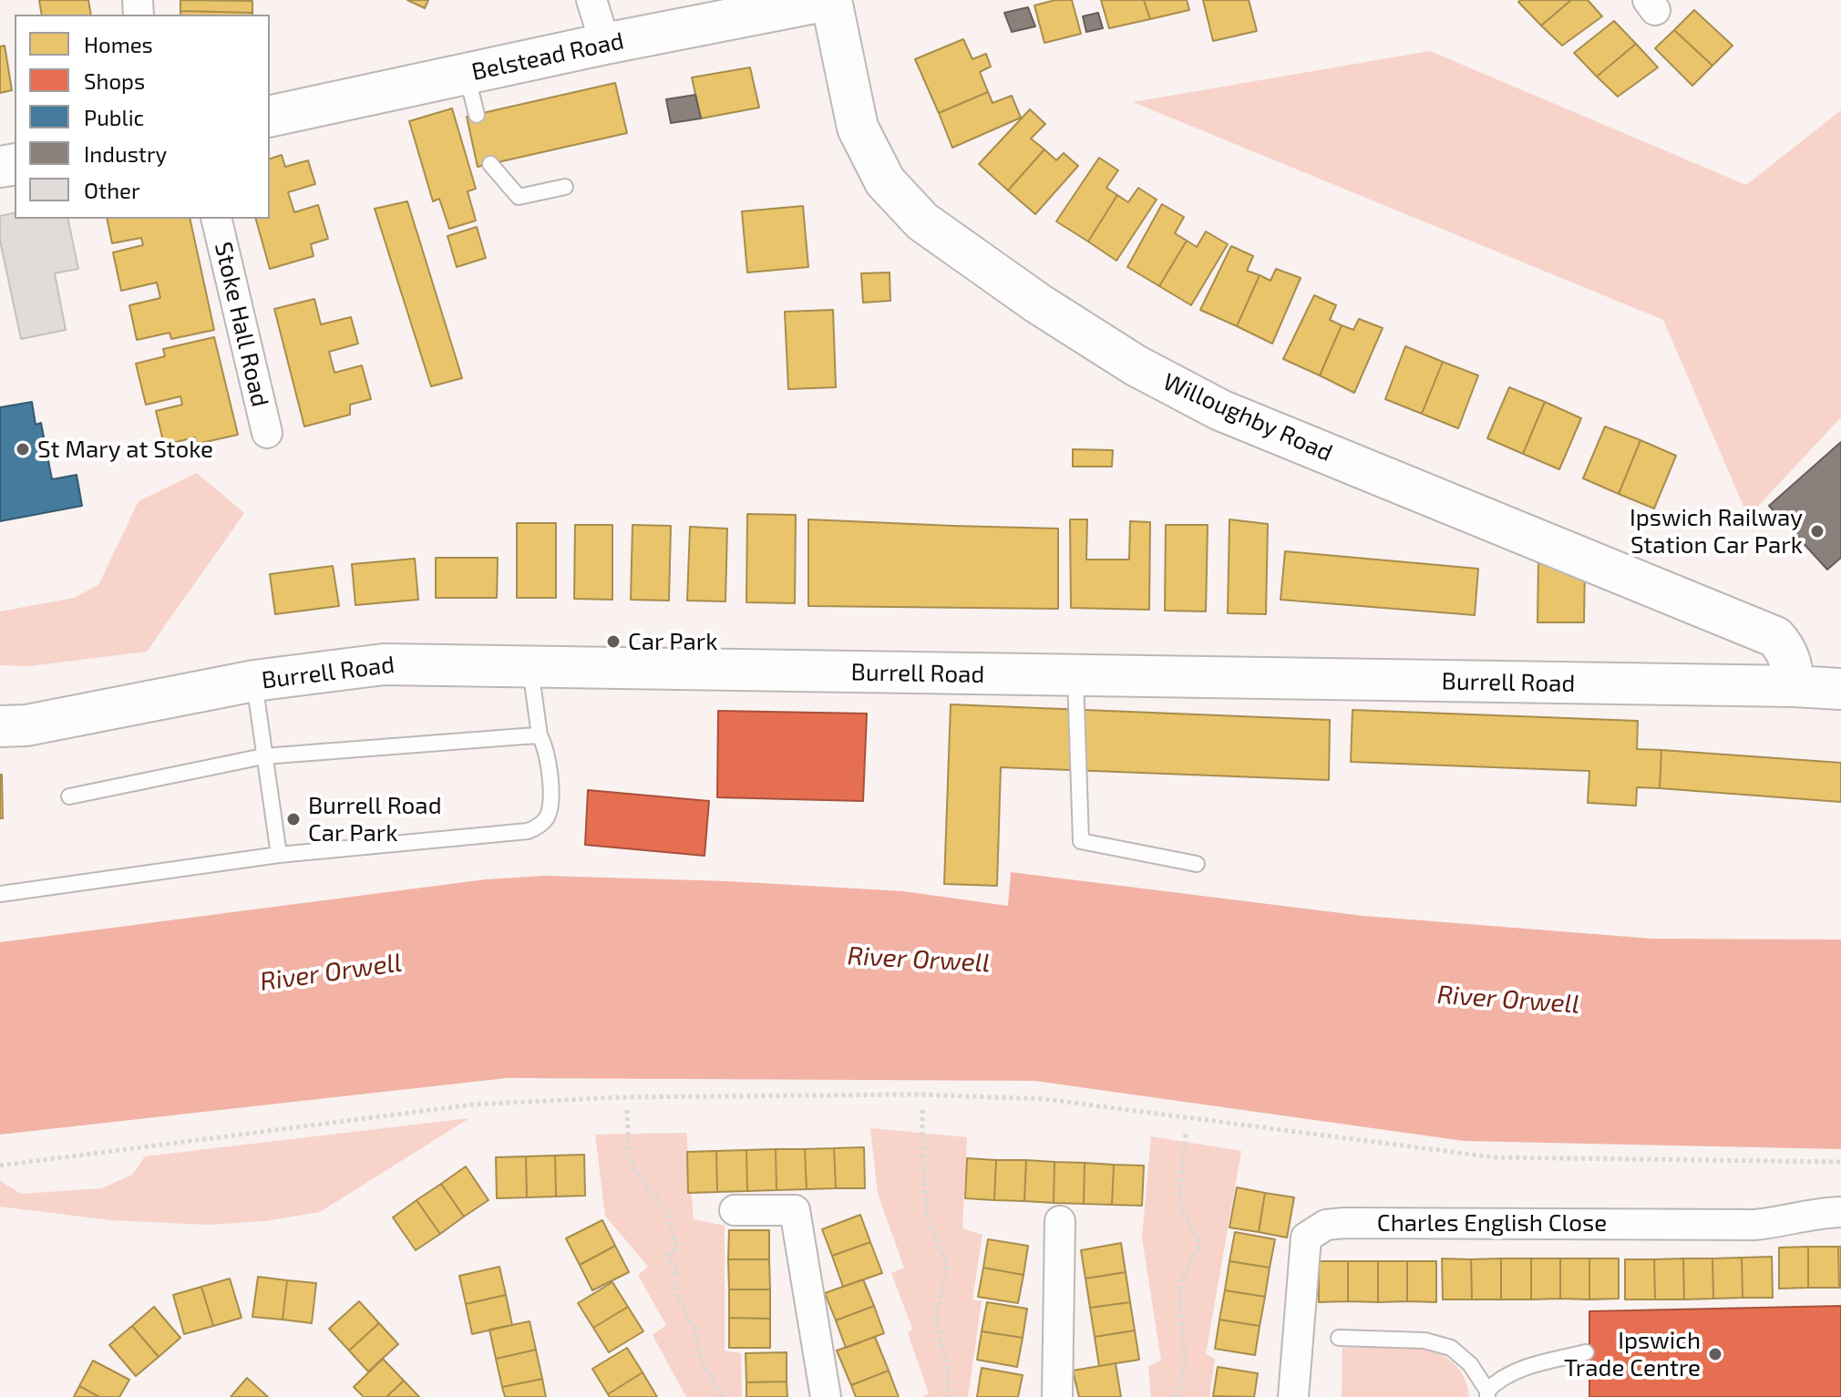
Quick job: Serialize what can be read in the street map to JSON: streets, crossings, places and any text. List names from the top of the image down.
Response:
{
  "streets": {
    "main road": ["Belstead Road", "Willoughby Road", "Burrell Road"],
    "street": ["Stoke Hall Road", "Charles English Close"]
  },
  "crossings": [
    ["Belstead Road", "Willoughby Road"],
    ["Willoughby Road", "Burrell Road"]
  ],
  "water": ["River Orwell"],
  "places": [
    "St Mary at Stoke",
    "Ipswich Railway Station Car Park",
    "Car Park",
    "Burrell Road Car Park",
    "Ipswich Trade Centre"
  ],
  "legend": [
    "Homes",
    "Shops",
    "Public",
    "Industry",
    "Other"
  ]
}
